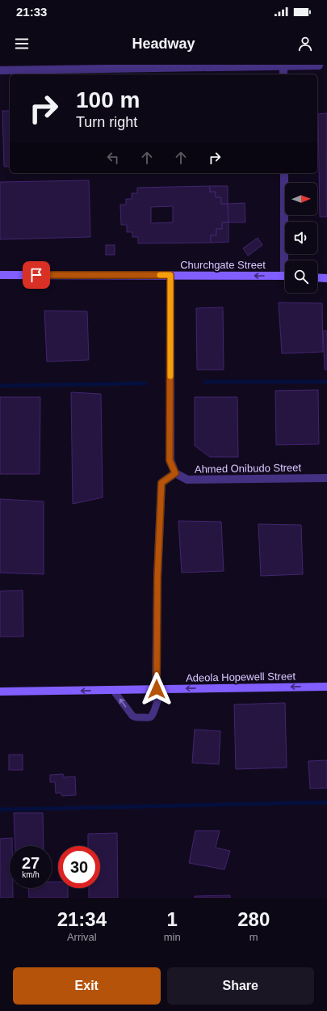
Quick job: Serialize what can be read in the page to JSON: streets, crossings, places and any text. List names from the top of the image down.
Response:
{
  "streets": {
    "street": ["Churchgate Street", "Ahmed Onibudo Street", "Adeola Hopewell Street"]
  },
  "one_way": ["Churchgate Street", "Adeola Hopewell Street"],
  "north": "right",
  "page": {
    "status": "21:33",
    "header": "Headway",
    "turn": ["100 m", "Turn right"],
    "speed": "27 km/h",
    "limit": "30",
    "eta": [
      "21:34",
      "Arrival",
      "1",
      "min",
      "280",
      "m"
    ],
    "buttons": ["Exit", "Share"]
  }
}
